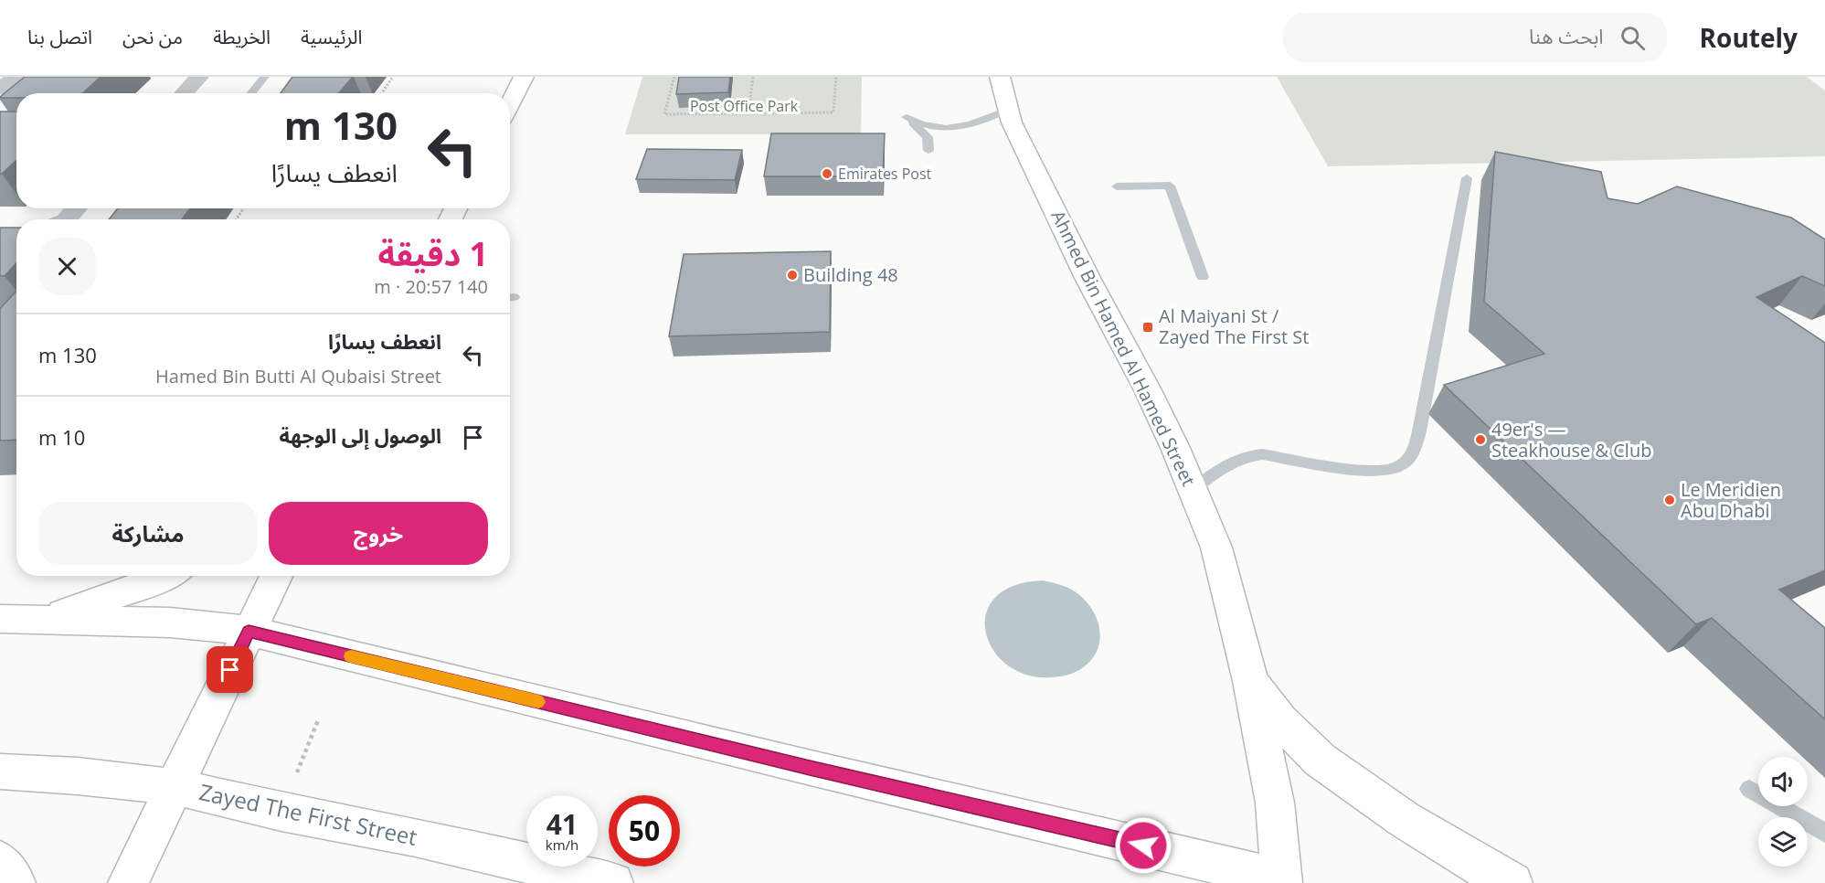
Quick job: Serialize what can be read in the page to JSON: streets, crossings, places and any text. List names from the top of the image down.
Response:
{
  "streets": {
    "main road": ["Ahmed Bin Hamed Al Hamed Street", "Zayed The First Street"]
  },
  "parks": ["Post Office Park"],
  "places": {
    "other": [
      "Emirates Post",
      "Building 48",
      "49er's — Steakhouse & Club",
      "Le Meridien Abu Dhabi"
    ],
    "transit": ["Al Maiyani St / Zayed The First St"]
  },
  "page": {
    "header": "Routely",
    "search": "ابحث هنا",
    "nav": [
      "الرئيسية",
      "الخريطة",
      "من نحن",
      "اتصل بنا"
    ],
    "turn": ["130 m", "انعطف يسارًا"],
    "heading": ["1 دقيقة", "140 m · 20:57"],
    "list": [
      {
        "name": "انعطف يسارًا",
        "note": "Hamed Bin Butti Al Qubaisi Street",
        "value": "130 m"
      },
      {
        "name": "الوصول إلى الوجهة",
        "value": "10 m"
      }
    ],
    "buttons": ["خروج", "مشاركة"],
    "speed": "41 km/h",
    "limit": "50"
  }
}
